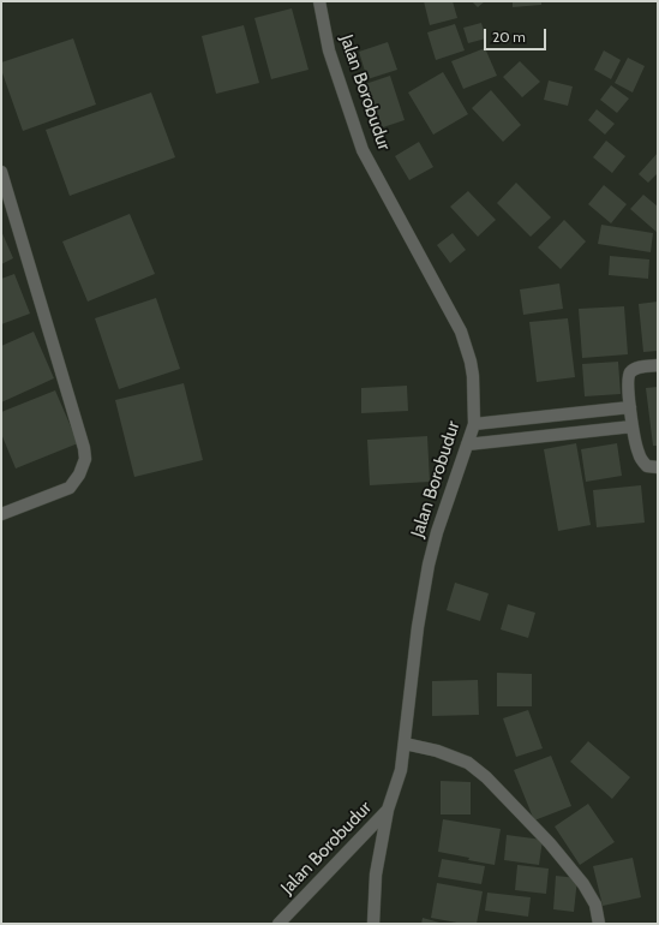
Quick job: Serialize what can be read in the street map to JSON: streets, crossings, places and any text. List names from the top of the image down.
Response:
{
  "streets": {
    "street": ["Jalan Borobudur"]
  },
  "scale_bar": "20 m"
}
